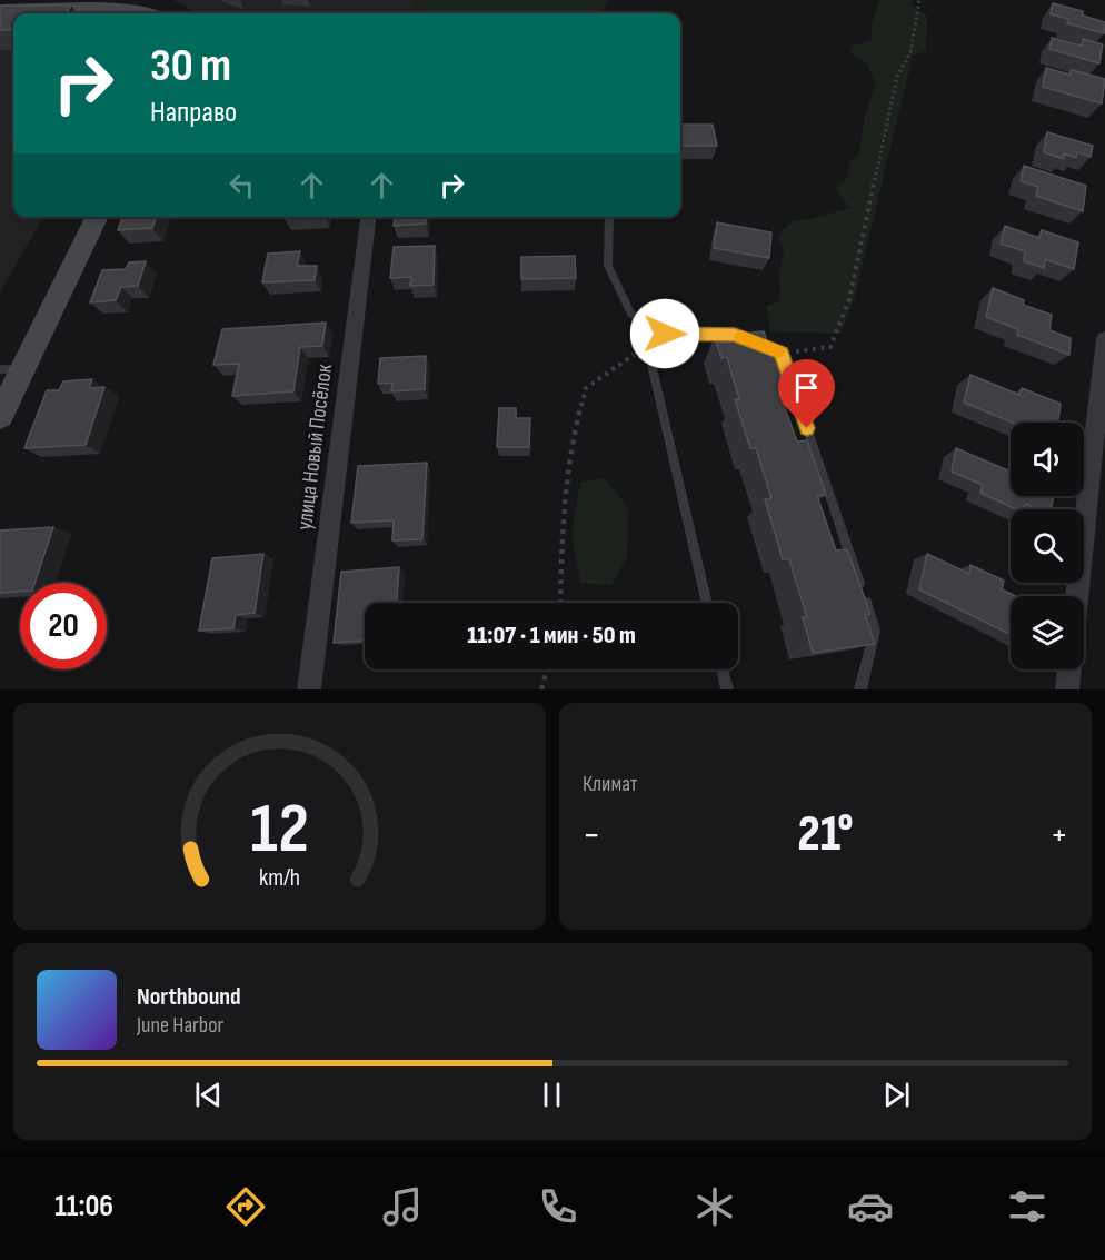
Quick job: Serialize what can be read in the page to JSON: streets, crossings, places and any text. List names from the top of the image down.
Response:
{
  "streets": {
    "street": ["улица Новый Посёлок"]
  },
  "page": {
    "turn": ["30 m", "Направо"],
    "limit": "20",
    "trip": "11:07 · 1 мин · 50 m",
    "tile": "Климат",
    "heat": ["−", "21°", "+"],
    "song": ["Northbound", "June Harbor"],
    "tabs": "11:06",
    "gauge": ["12", "km/h"]
  }
}
